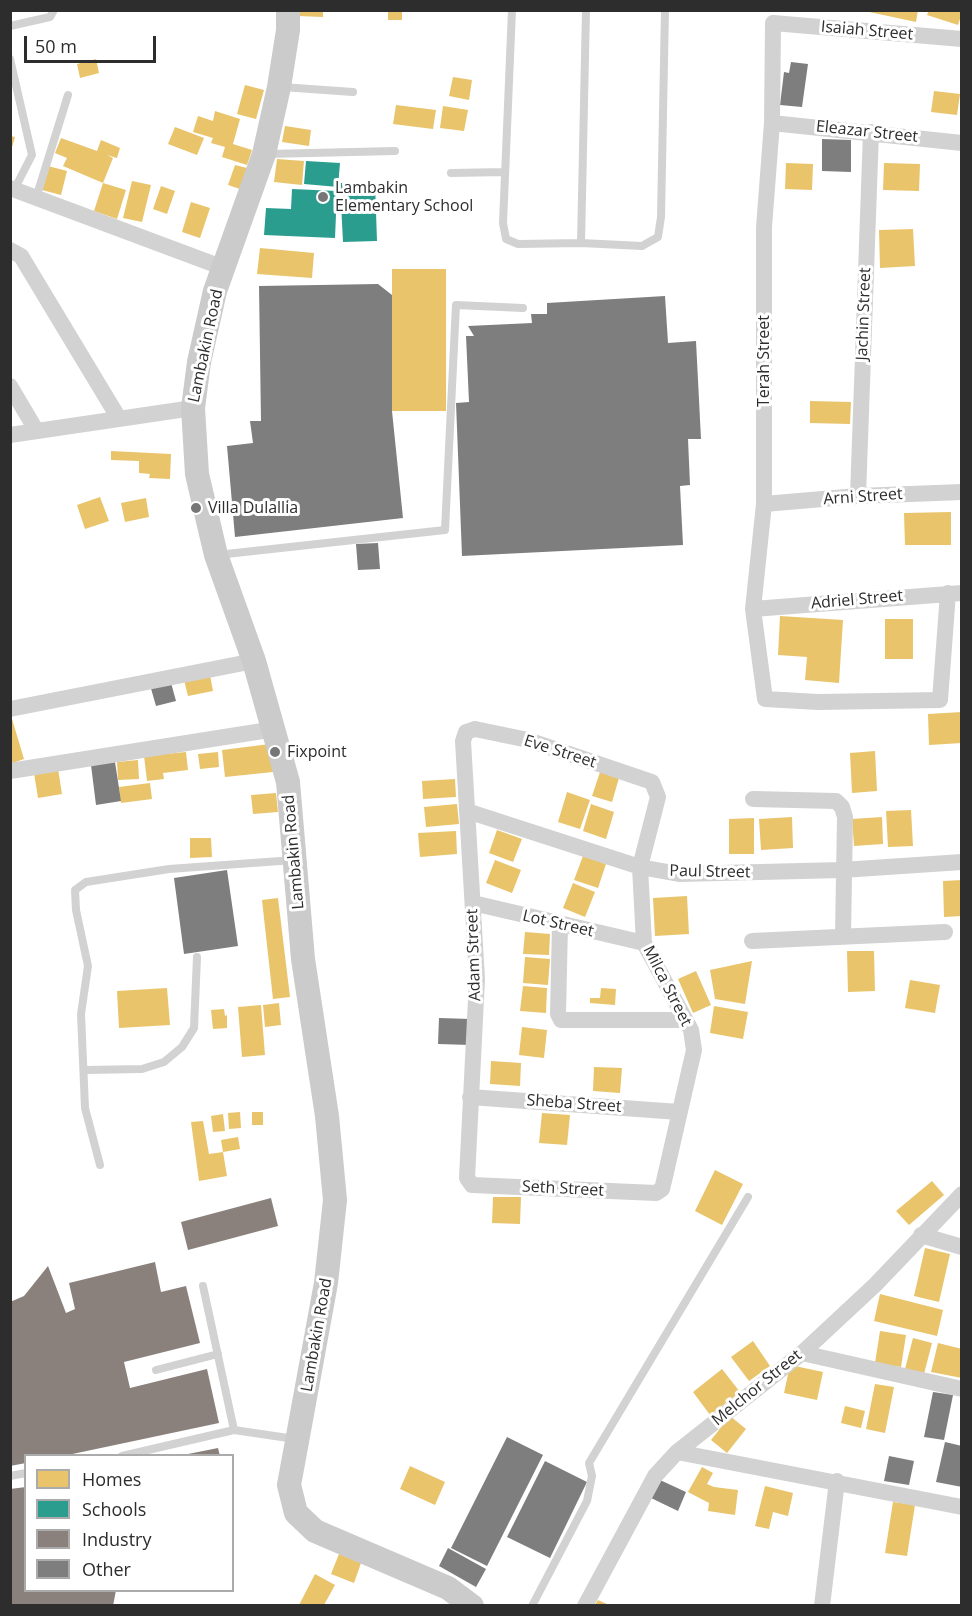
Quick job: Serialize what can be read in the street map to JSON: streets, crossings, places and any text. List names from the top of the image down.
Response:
{
  "streets": {
    "main road": ["Lambakin Road"],
    "street": [
      "Isaiah Street",
      "Eleazar Street",
      "Jachin Street",
      "Terah Street",
      "Arni Street",
      "Adriel Street",
      "Eve Street",
      "Paul Street",
      "Lot Street",
      "Adam Street",
      "Milca Street",
      "Sheba Street",
      "Seth Street",
      "Melchor Street"
    ]
  },
  "crossings": [
    ["Isaiah Street", "Terah Street"],
    ["Eleazar Street", "Jachin Street"],
    ["Eleazar Street", "Terah Street"],
    ["Jachin Street", "Arni Street"],
    ["Terah Street", "Arni Street"],
    ["Terah Street", "Adriel Street"],
    ["Eve Street", "Adam Street"],
    ["Eve Street", "Milca Street"],
    ["Paul Street", "Adam Street"],
    ["Paul Street", "Milca Street"],
    ["Lot Street", "Adam Street"],
    ["Lot Street", "Milca Street"],
    ["Adam Street", "Sheba Street"],
    ["Adam Street", "Seth Street"],
    ["Milca Street", "Sheba Street"],
    ["Milca Street", "Seth Street"]
  ],
  "places": ["Lambakin Elementary School", "Villa Dulallia", "Fixpoint"],
  "legend": [
    "Homes",
    "Schools",
    "Industry",
    "Other"
  ],
  "scale_bar": "50 m"
}
